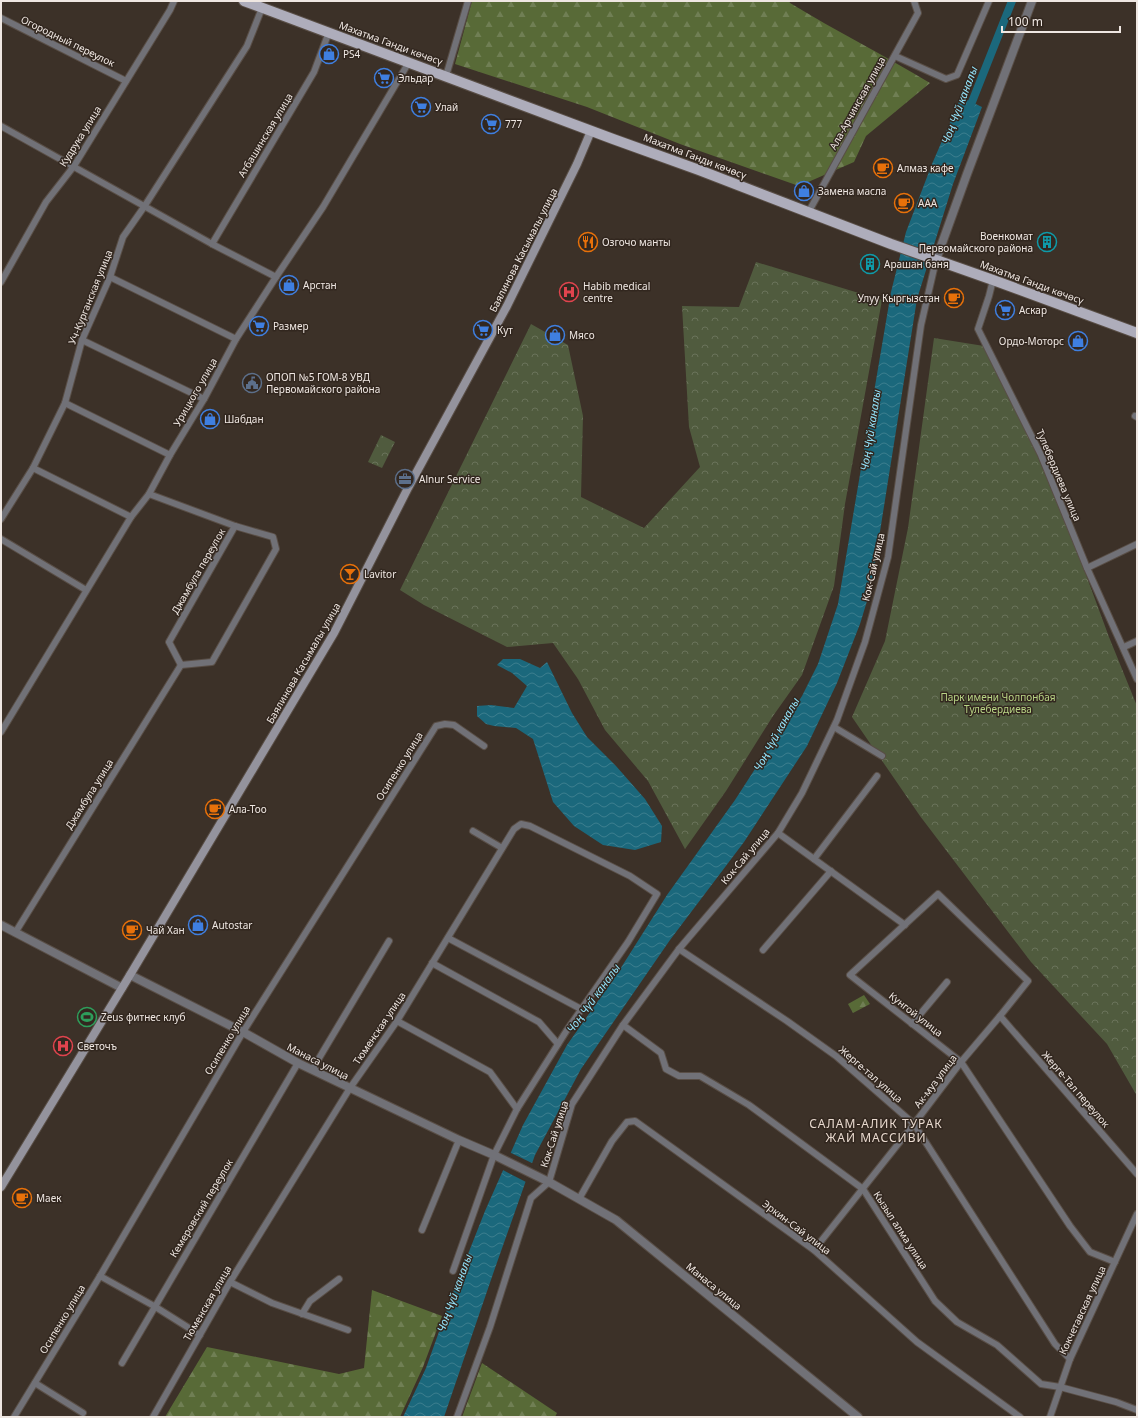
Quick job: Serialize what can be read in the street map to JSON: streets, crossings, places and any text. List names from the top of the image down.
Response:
{
  "streets": {
    "main road": ["Махатма Ганди көчөсү", "Баялинова Касымалы улица"],
    "street": [
      "Огородный переулок",
      "Ала-Арчинская улица",
      "Атбашинская улица",
      "Кудрука улица",
      "Уч-Курганская улица",
      "Урицкого улица",
      "Тулебердиева улица",
      "Кок-Сай улица",
      "Джамбула переулок",
      "Осипенко улица",
      "Джамбула улица",
      "Кунгой улица",
      "Тюменская улица",
      "Манаса улица",
      "Жерге-тал улица",
      "Ак-муз улица",
      "Жерге-Тал переулок",
      "Кемеровский переулок",
      "Эркин-Сай улица",
      "Кызыл алма улица",
      "Кокчетавская улица"
    ]
  },
  "crossings": [
    ["Огородный переулок", "Кудрука улица"],
    ["Махатма Ганди көчөсү", "Ала-Арчинская улица"],
    ["Махатма Ганди көчөсү", "Атбашинская улица"],
    ["Махатма Ганди көчөсү", "Баялинова Касымалы улица"],
    ["Махатма Ганди көчөсү", "Уч-Курганская улица"],
    ["Махатма Ганди көчөсү", "Урицкого улица"],
    ["Махатма Ганди көчөсү", "Тулебердиева улица"],
    ["Махатма Ганди көчөсү", "Кок-Сай улица"],
    ["Баялинова Касымалы улица", "Манаса улица"],
    ["Кок-Сай улица", "Манаса улица"],
    ["Кок-Сай улица", "Жерге-тал улица"],
    ["Кок-Сай улица", "Кызыл алма улица"],
    ["Джамбула переулок", "Джамбула улица"],
    ["Осипенко улица", "Манаса улица"],
    ["Кунгой улица", "Ак-муз улица"],
    ["Кунгой улица", "Кокчетавская улица"],
    ["Тюменская улица", "Манаса улица"],
    ["Манаса улица", "Кемеровский переулок"],
    ["Манаса улица", "Эркин-Сай улица"],
    ["Жерге-тал улица", "Ак-муз улица"],
    ["Жерге-тал улица", "Кокчетавская улица"],
    ["Ак-муз улица", "Жерге-Тал переулок"],
    ["Ак-муз улица", "Эркин-Сай улица"],
    ["Ак-муз улица", "Кызыл алма улица"],
    ["Кызыл алма улица", "Кокчетавская улица"]
  ],
  "districts": ["САЛАМ-АЛИК ТУРАК ЖАЙ МАССИВИ"],
  "water": ["Чоң Чүй каналы"],
  "parks": ["Парк имени Чолпонбая Тулебердиева"],
  "places": {
    "shop": [
      "PS4",
      "Замена масла",
      "Арстан",
      "Мясо",
      "Ордо-Моторс",
      "Шабдан",
      "Autostar"
    ],
    "supermarket": [
      "Эльдар",
      "Улай",
      "777",
      "Аскар",
      "Размер",
      "Кут"
    ],
    "cafe": [
      "Алмаз кафе",
      "ААА",
      "Улуу Кыргызстан",
      "Ала-Тоо",
      "Чай Хан",
      "Маек"
    ],
    "restaurant": ["Озгочо манты"],
    "building": ["Военкомат Первомайского района", "Арашан баня"],
    "hospital": ["Habib medical centre", "Светочъ"],
    "public building": ["ОПОП №5 ГОМ-8 УВД Первомайского района"],
    "office": ["Alnur Service"],
    "bar": ["Lavitor"],
    "sports": ["Zeus фитнес клуб"]
  },
  "scale_bar": "100 m"
}
